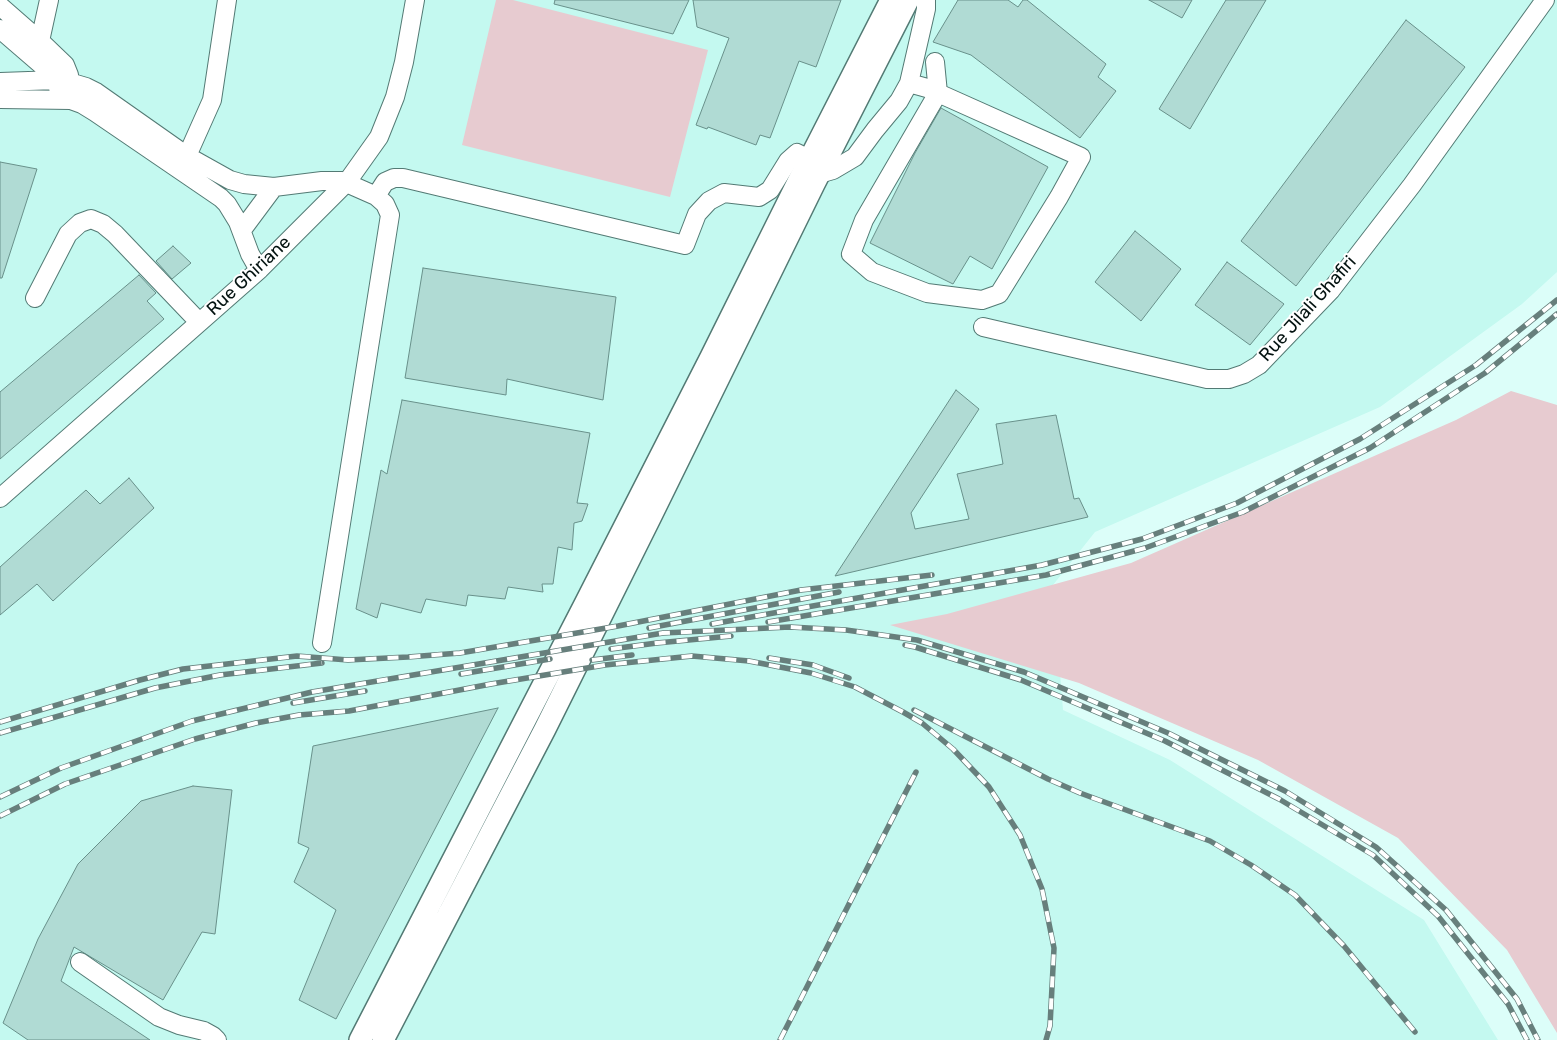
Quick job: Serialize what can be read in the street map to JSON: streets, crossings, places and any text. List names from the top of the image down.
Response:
{
  "streets": {
    "street": ["Rue Ghiriane", "Rue Jilali Ghafiri"]
  }
}
